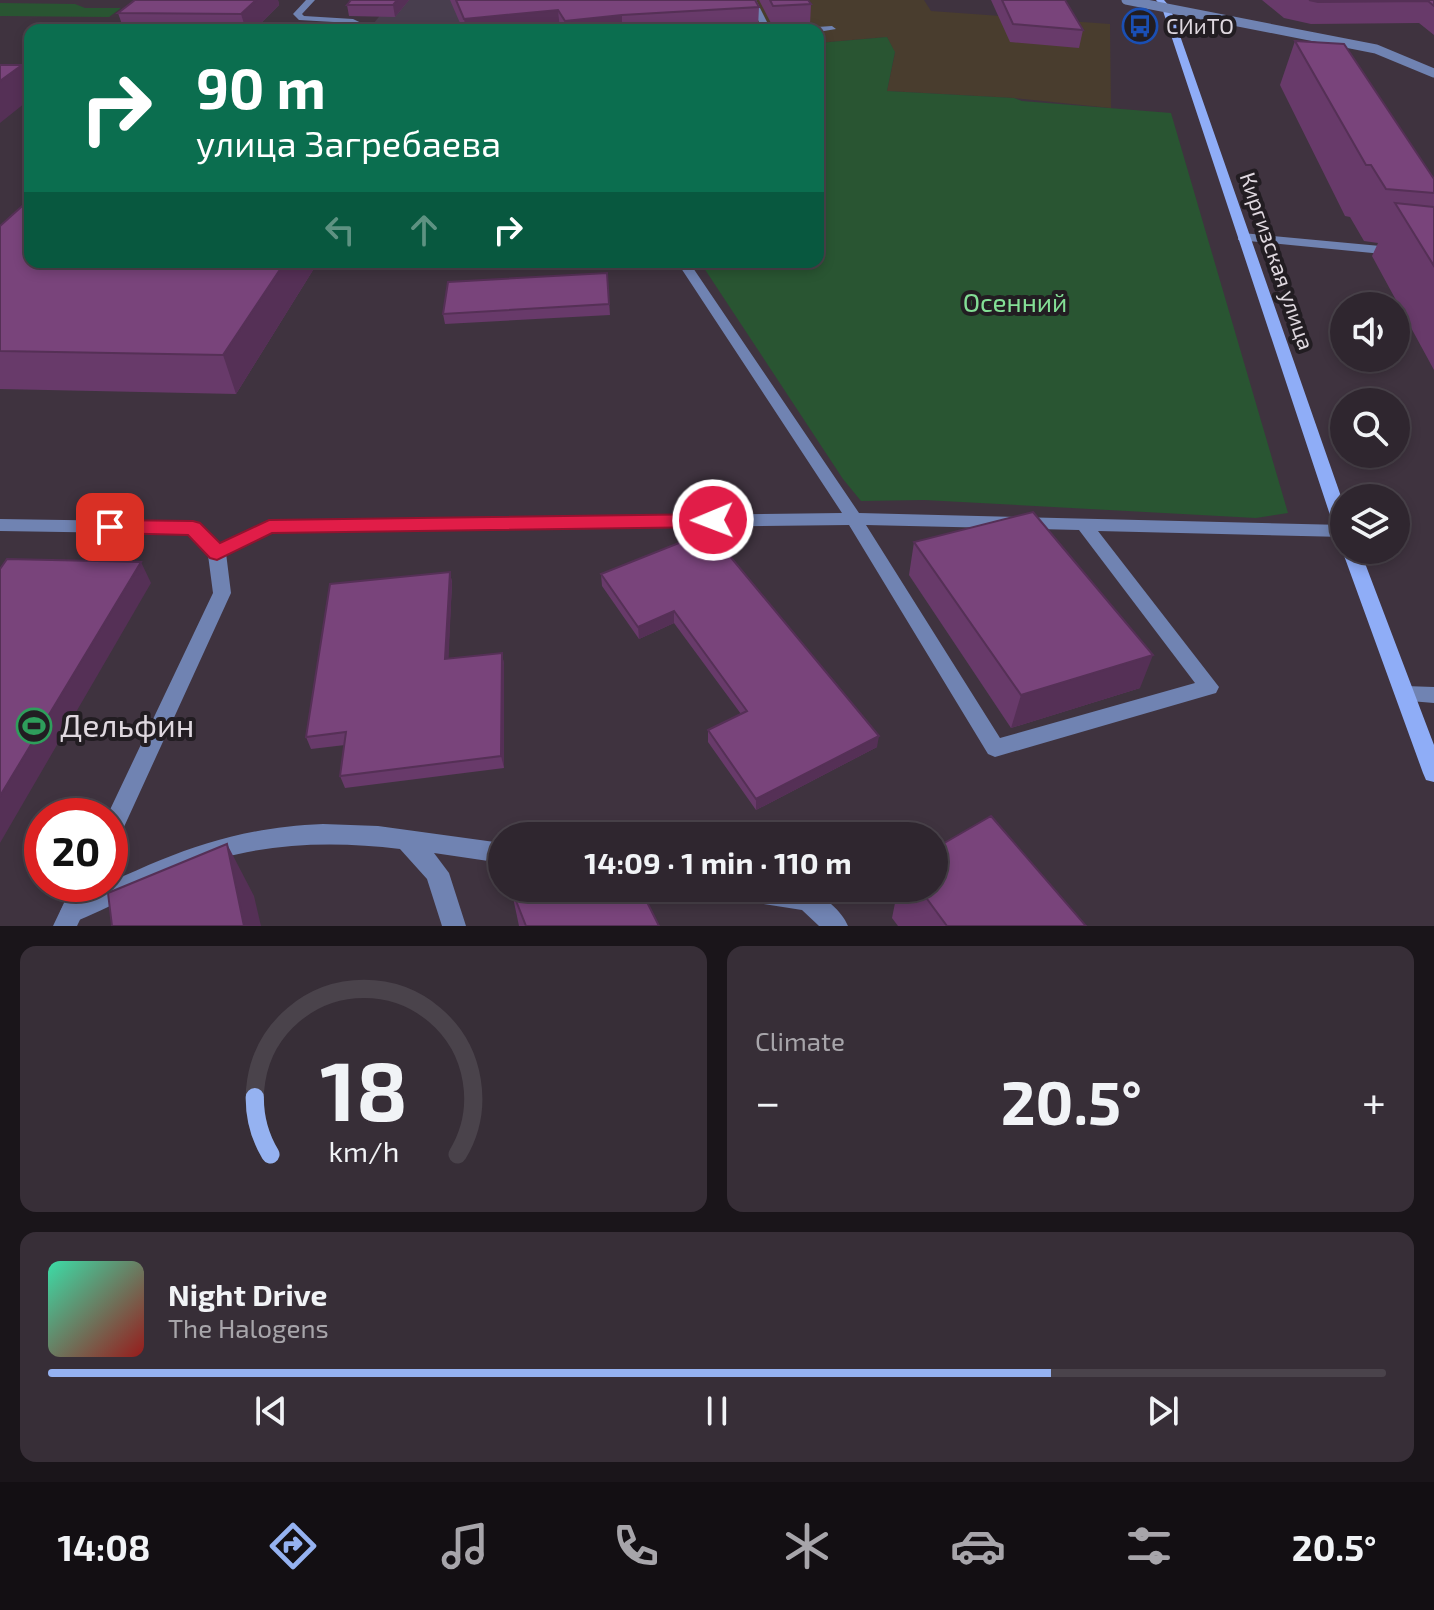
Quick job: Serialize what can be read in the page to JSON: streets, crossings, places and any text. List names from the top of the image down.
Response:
{
  "streets": {
    "main road": ["Киргизская улица"]
  },
  "parks": ["Осенний"],
  "places": {
    "bus stop": ["СИиТО"],
    "sports": ["Дельфин"]
  },
  "page": {
    "turn": ["90 m", "улица Загребаева"],
    "limit": "20",
    "trip": "14:09 · 1 min · 110 m",
    "tile": "Climate",
    "heat": ["−", "20.5°", "+"],
    "song": ["Night Drive", "The Halogens"],
    "tabs": ["14:08", "20.5°"],
    "gauge": ["18", "km/h"]
  }
}
